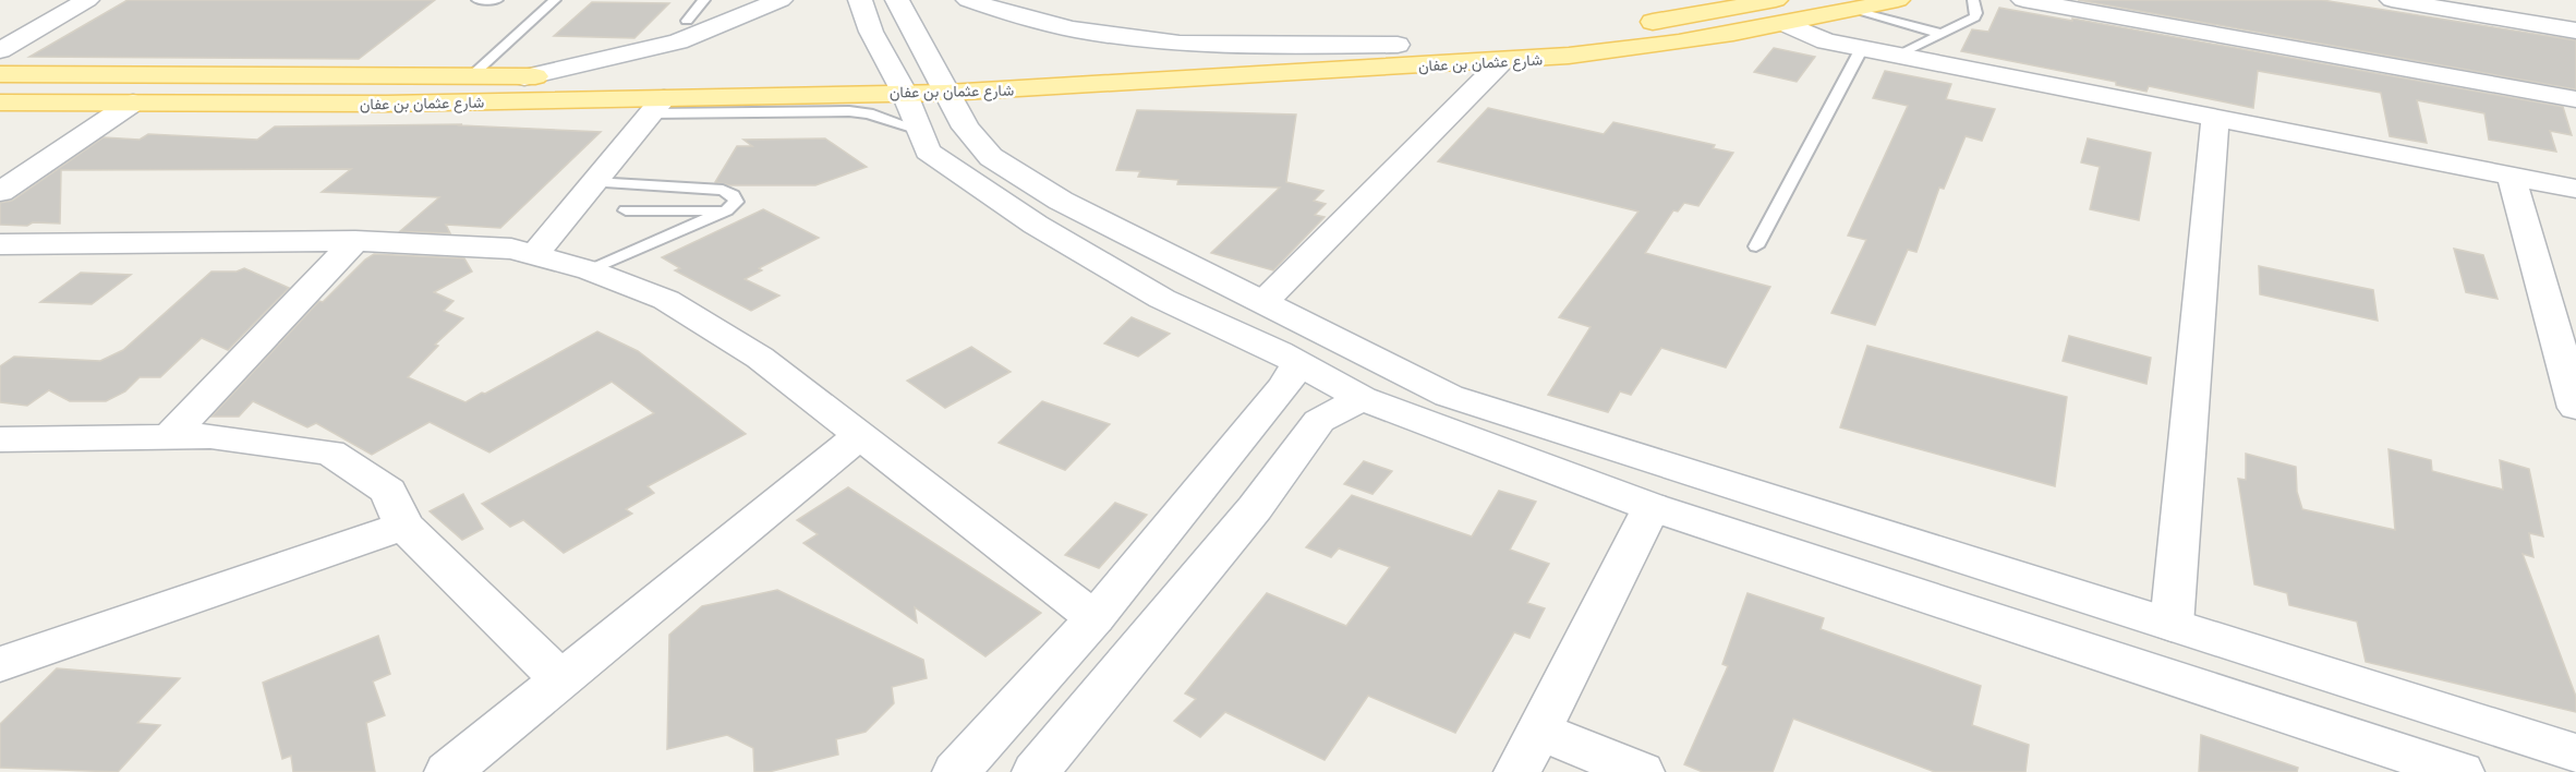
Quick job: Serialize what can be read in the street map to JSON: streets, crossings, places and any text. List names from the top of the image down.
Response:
{
  "streets": {
    "main road": ["شارع عثمان بن عفان"]
  }
}
